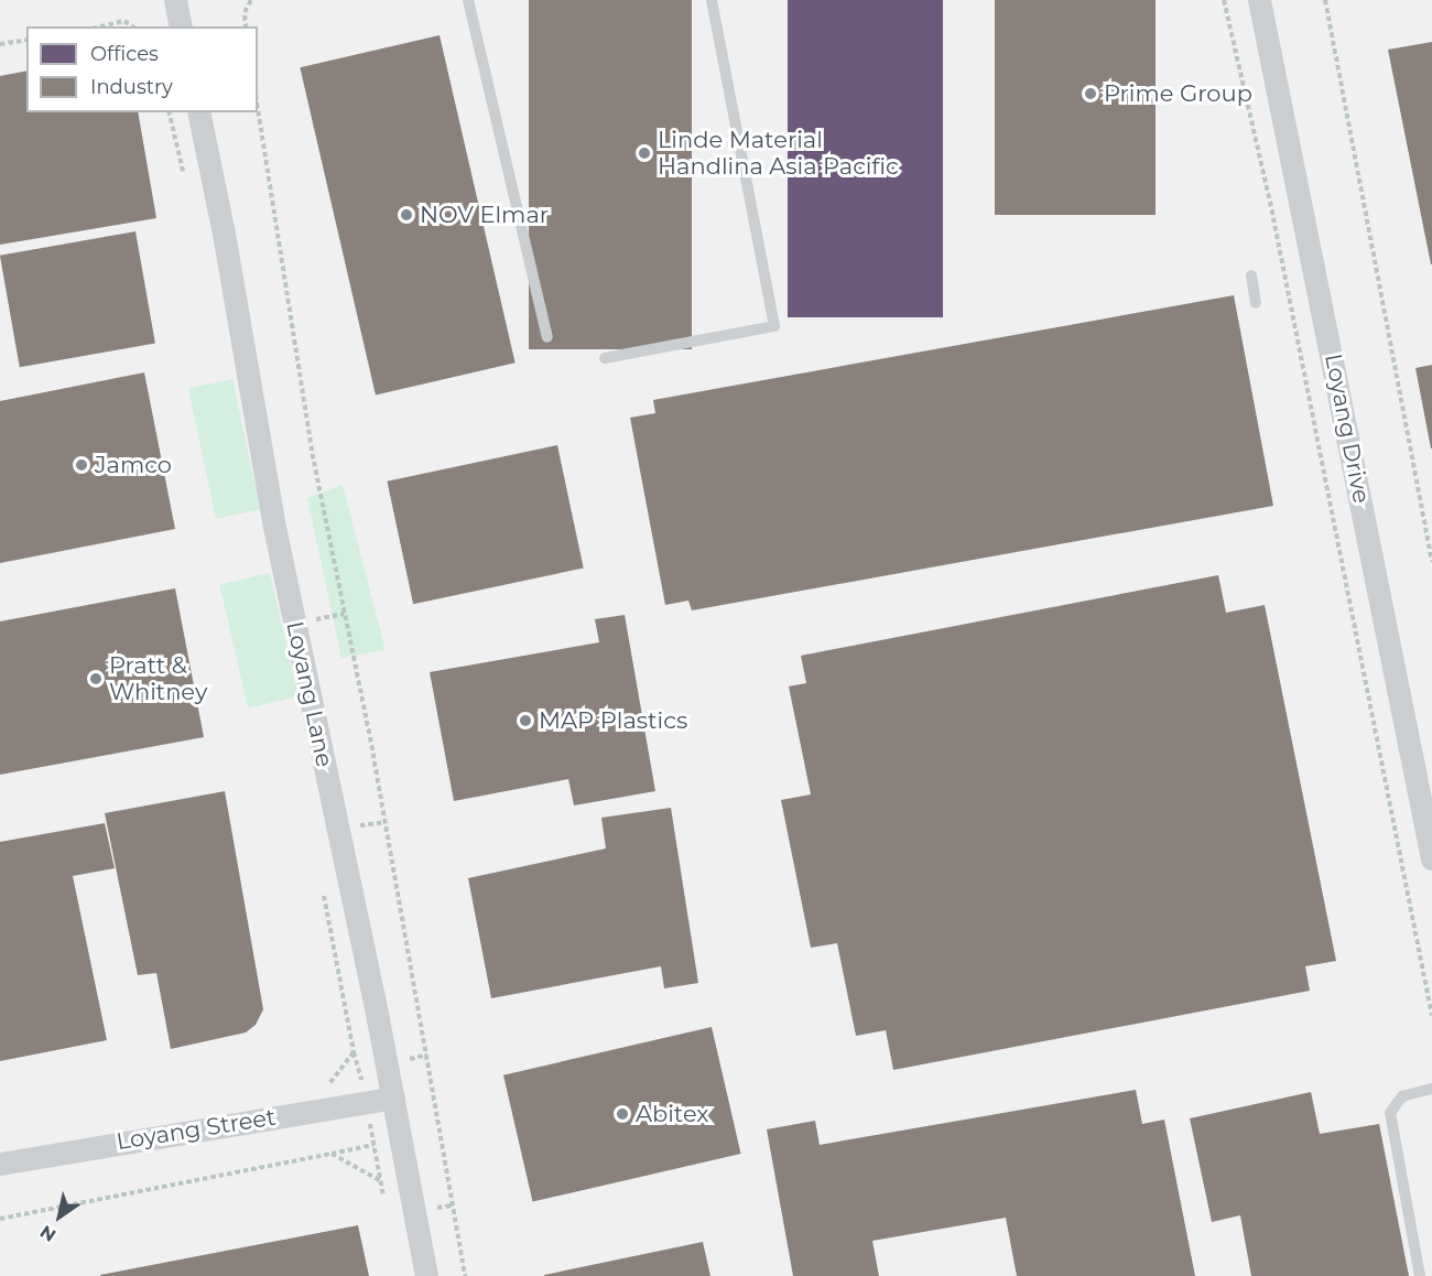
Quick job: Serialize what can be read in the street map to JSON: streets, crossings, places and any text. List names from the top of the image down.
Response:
{
  "streets": {
    "street": ["Loyang Drive", "Loyang Lane", "Loyang Street"]
  },
  "crossings": [
    ["Loyang Lane", "Loyang Street"]
  ],
  "places": [
    "Prime Group",
    "Linde Material Handlina Asia Pacific",
    "NOV Elmar",
    "Jamco",
    "Pratt & Whitney",
    "MAP Plastics",
    "Abitex"
  ],
  "legend": ["Offices", "Industry"],
  "north": "bottom left"
}
